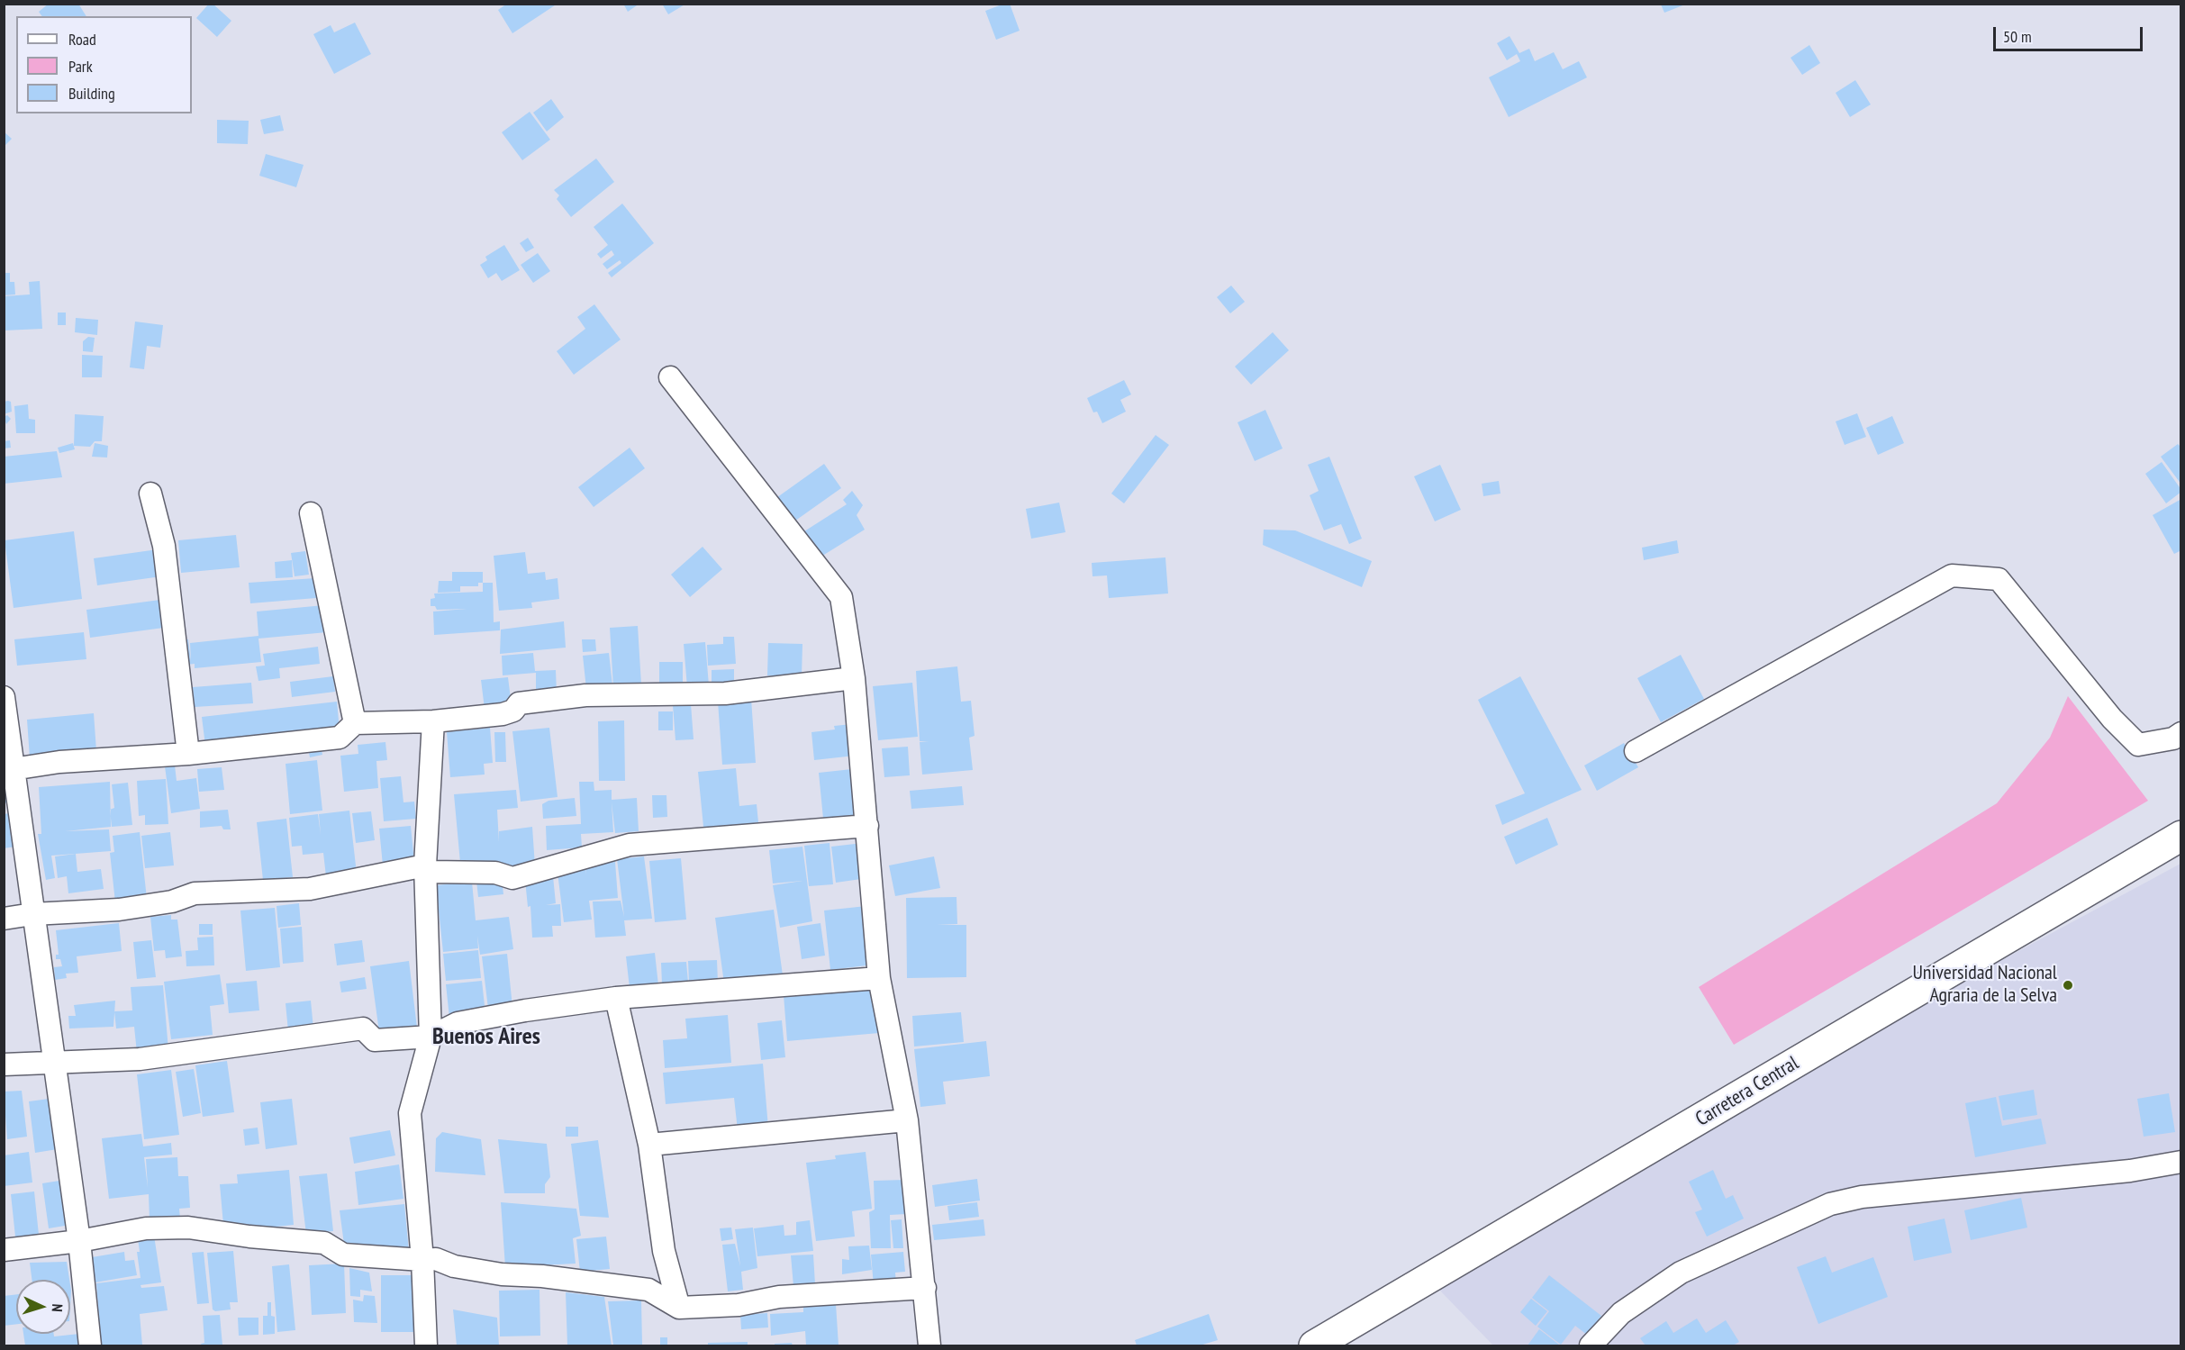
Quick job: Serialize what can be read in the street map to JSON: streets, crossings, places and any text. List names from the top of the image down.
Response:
{
  "streets": {
    "highway": ["Carretera Central"]
  },
  "districts": ["Buenos Aires"],
  "places": ["Universidad Nacional Agraria de la Selva"],
  "legend": ["Road", "Park", "Building"],
  "scale_bar": "50 m",
  "north": "right"
}
